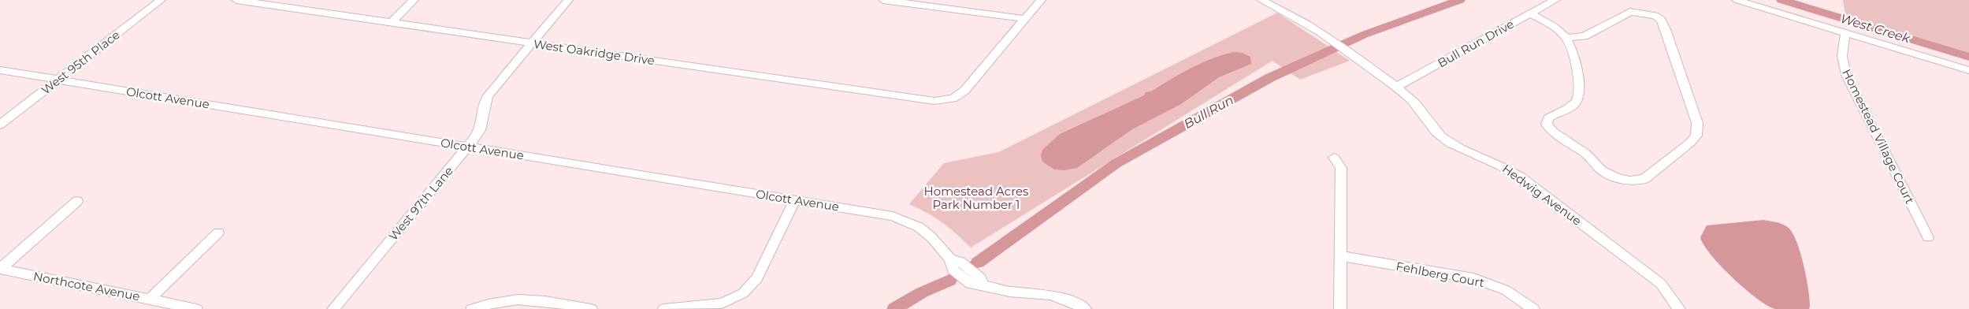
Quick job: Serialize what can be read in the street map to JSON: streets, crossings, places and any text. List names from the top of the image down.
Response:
{
  "streets": {
    "street": [
      "Bull Run Drive",
      "West Oakridge Drive",
      "West 95th Place",
      "Olcott Avenue",
      "Homestead Village Court",
      "Hedwig Avenue",
      "West 97th Lane",
      "Fehlberg Court",
      "Northcote Avenue"
    ]
  },
  "crossings": [
    ["Bull Run Drive", "Hedwig Avenue"],
    ["West Oakridge Drive", "West 97th Lane"],
    ["West 95th Place", "Olcott Avenue"],
    ["Olcott Avenue", "West 97th Lane"]
  ],
  "water": ["West Creek", "Bull Run"],
  "parks": ["Homestead Acres Park Number 1"]
}
